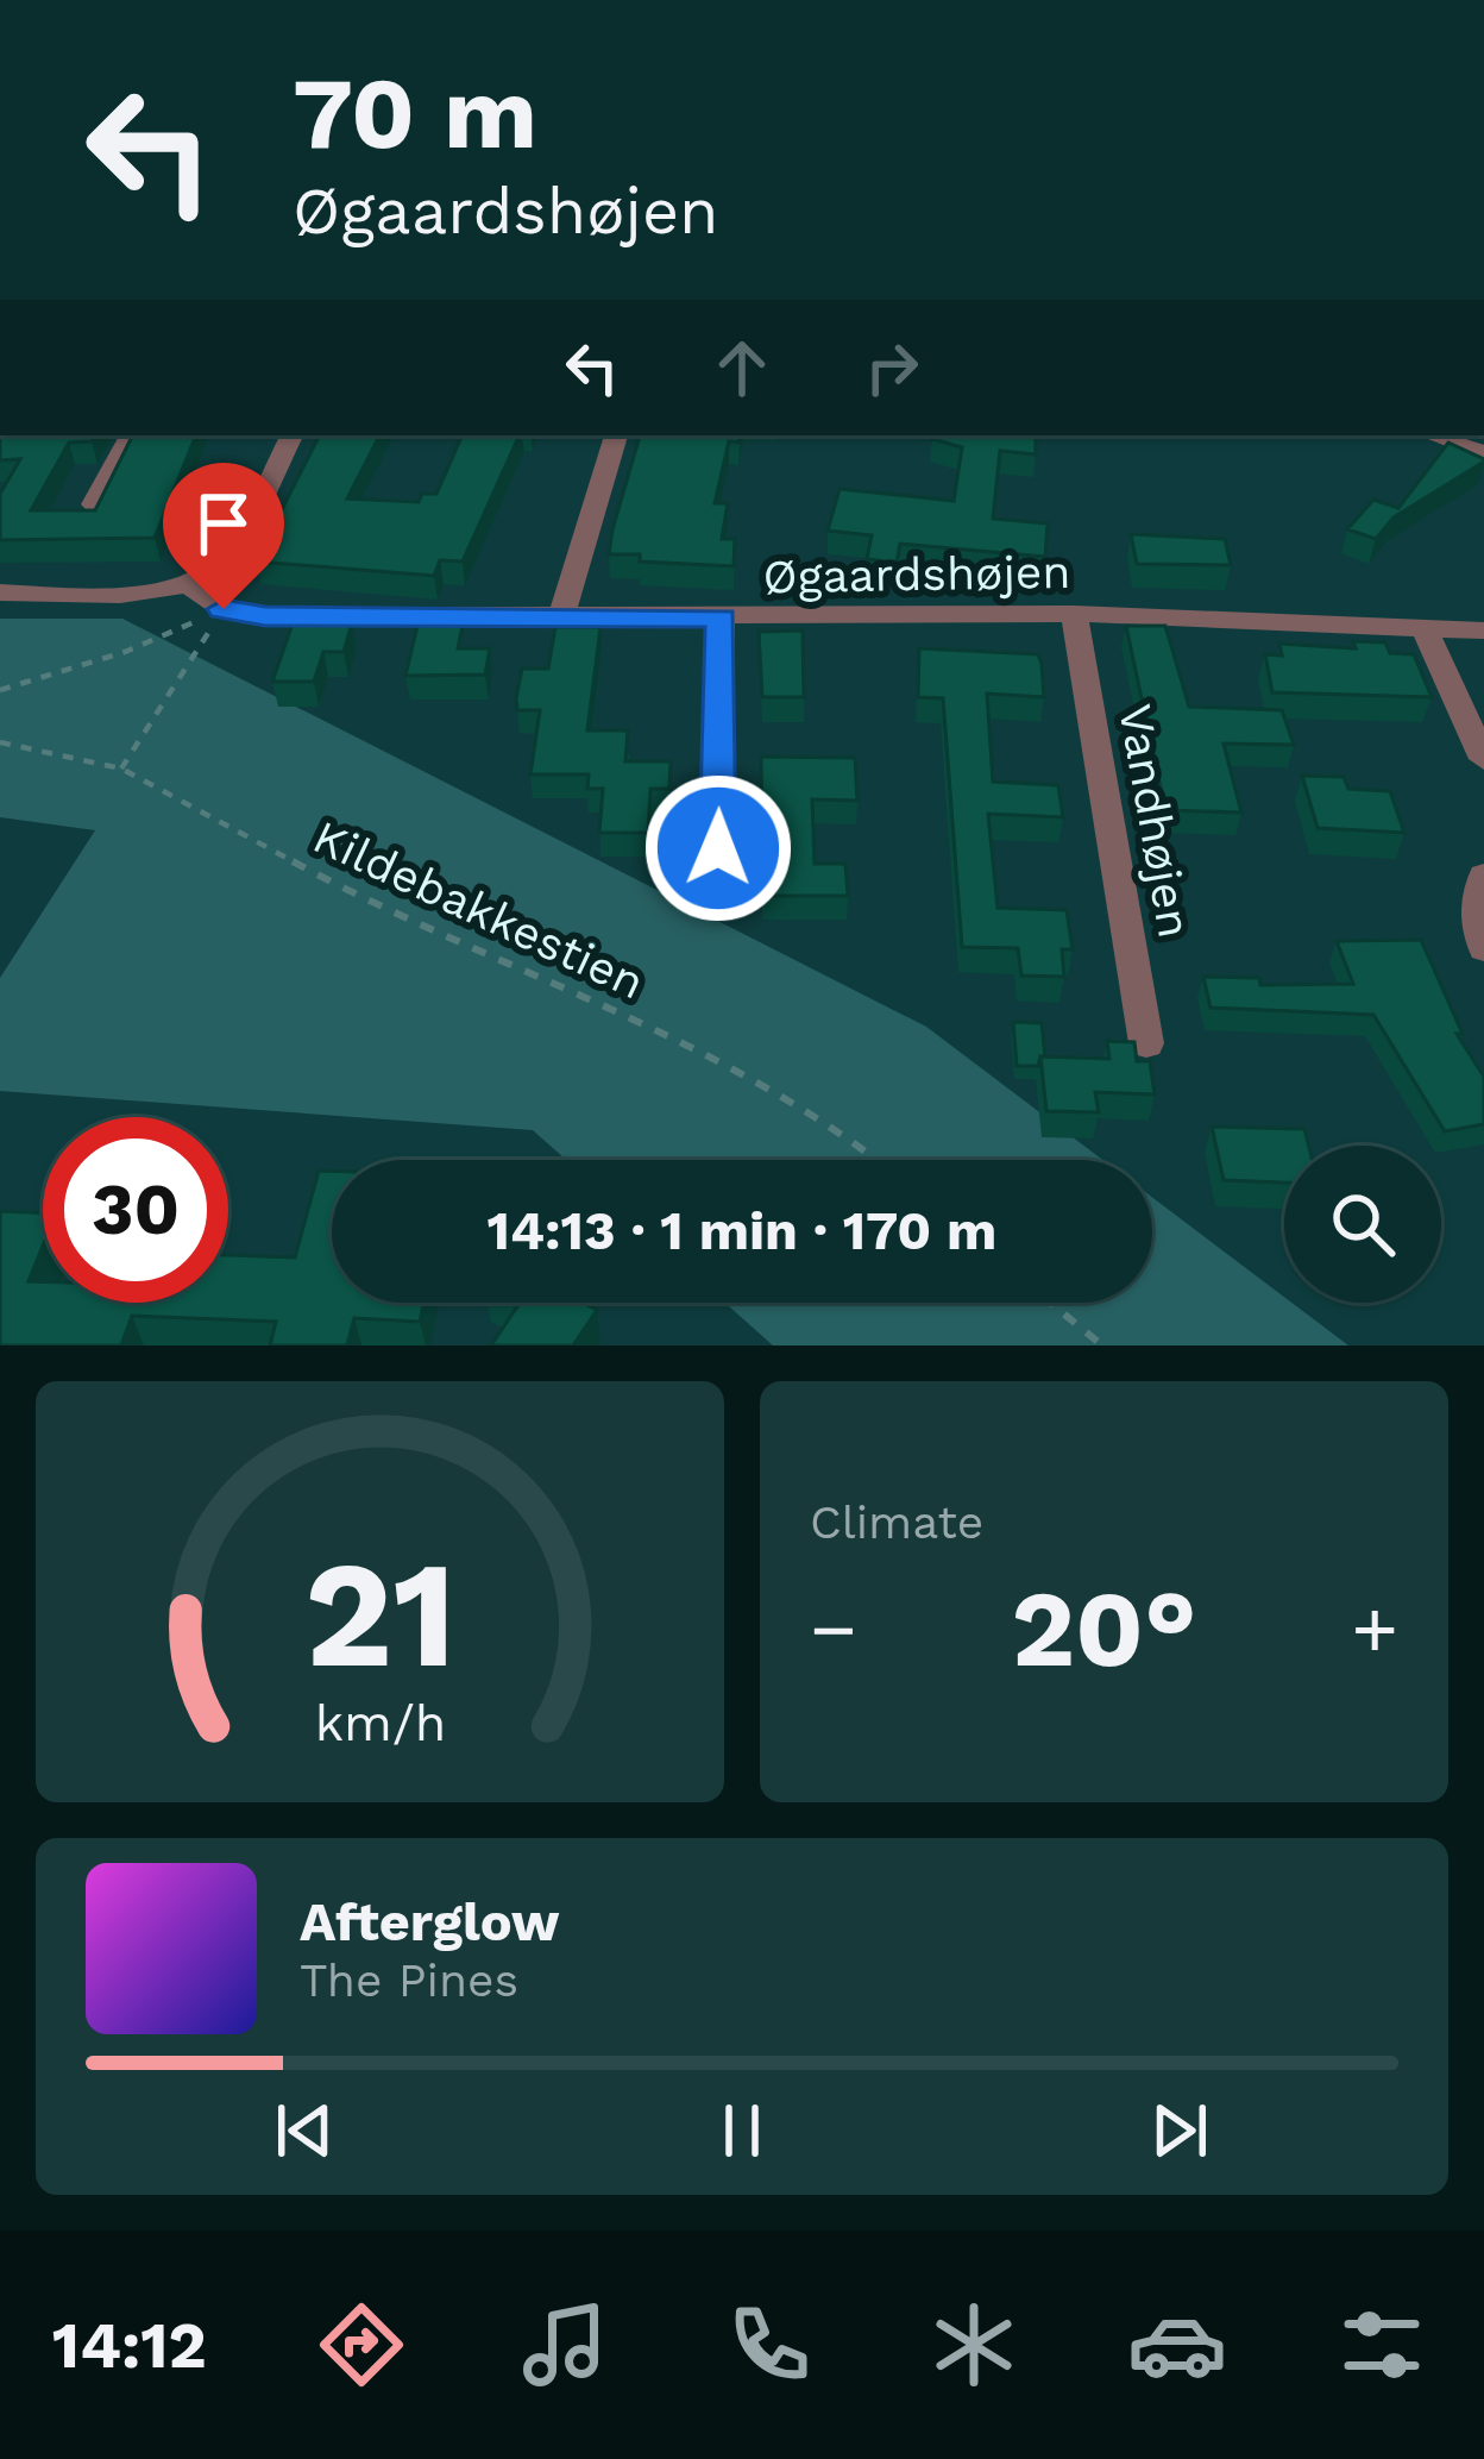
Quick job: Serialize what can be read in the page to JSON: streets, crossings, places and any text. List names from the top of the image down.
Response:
{
  "streets": {
    "street": ["Øgaardshøjen", "Vandhøjen"],
    "path": ["Kildebakkestien"]
  },
  "crossings": [
    ["Øgaardshøjen", "Vandhøjen"]
  ],
  "page": {
    "turn": ["70 m", "Øgaardshøjen"],
    "limit": "30",
    "trip": "14:13 · 1 min · 170 m",
    "tile": "Climate",
    "heat": ["−", "20°", "+"],
    "song": ["Afterglow", "The Pines"],
    "tabs": "14:12",
    "gauge": ["21", "km/h"]
  }
}
